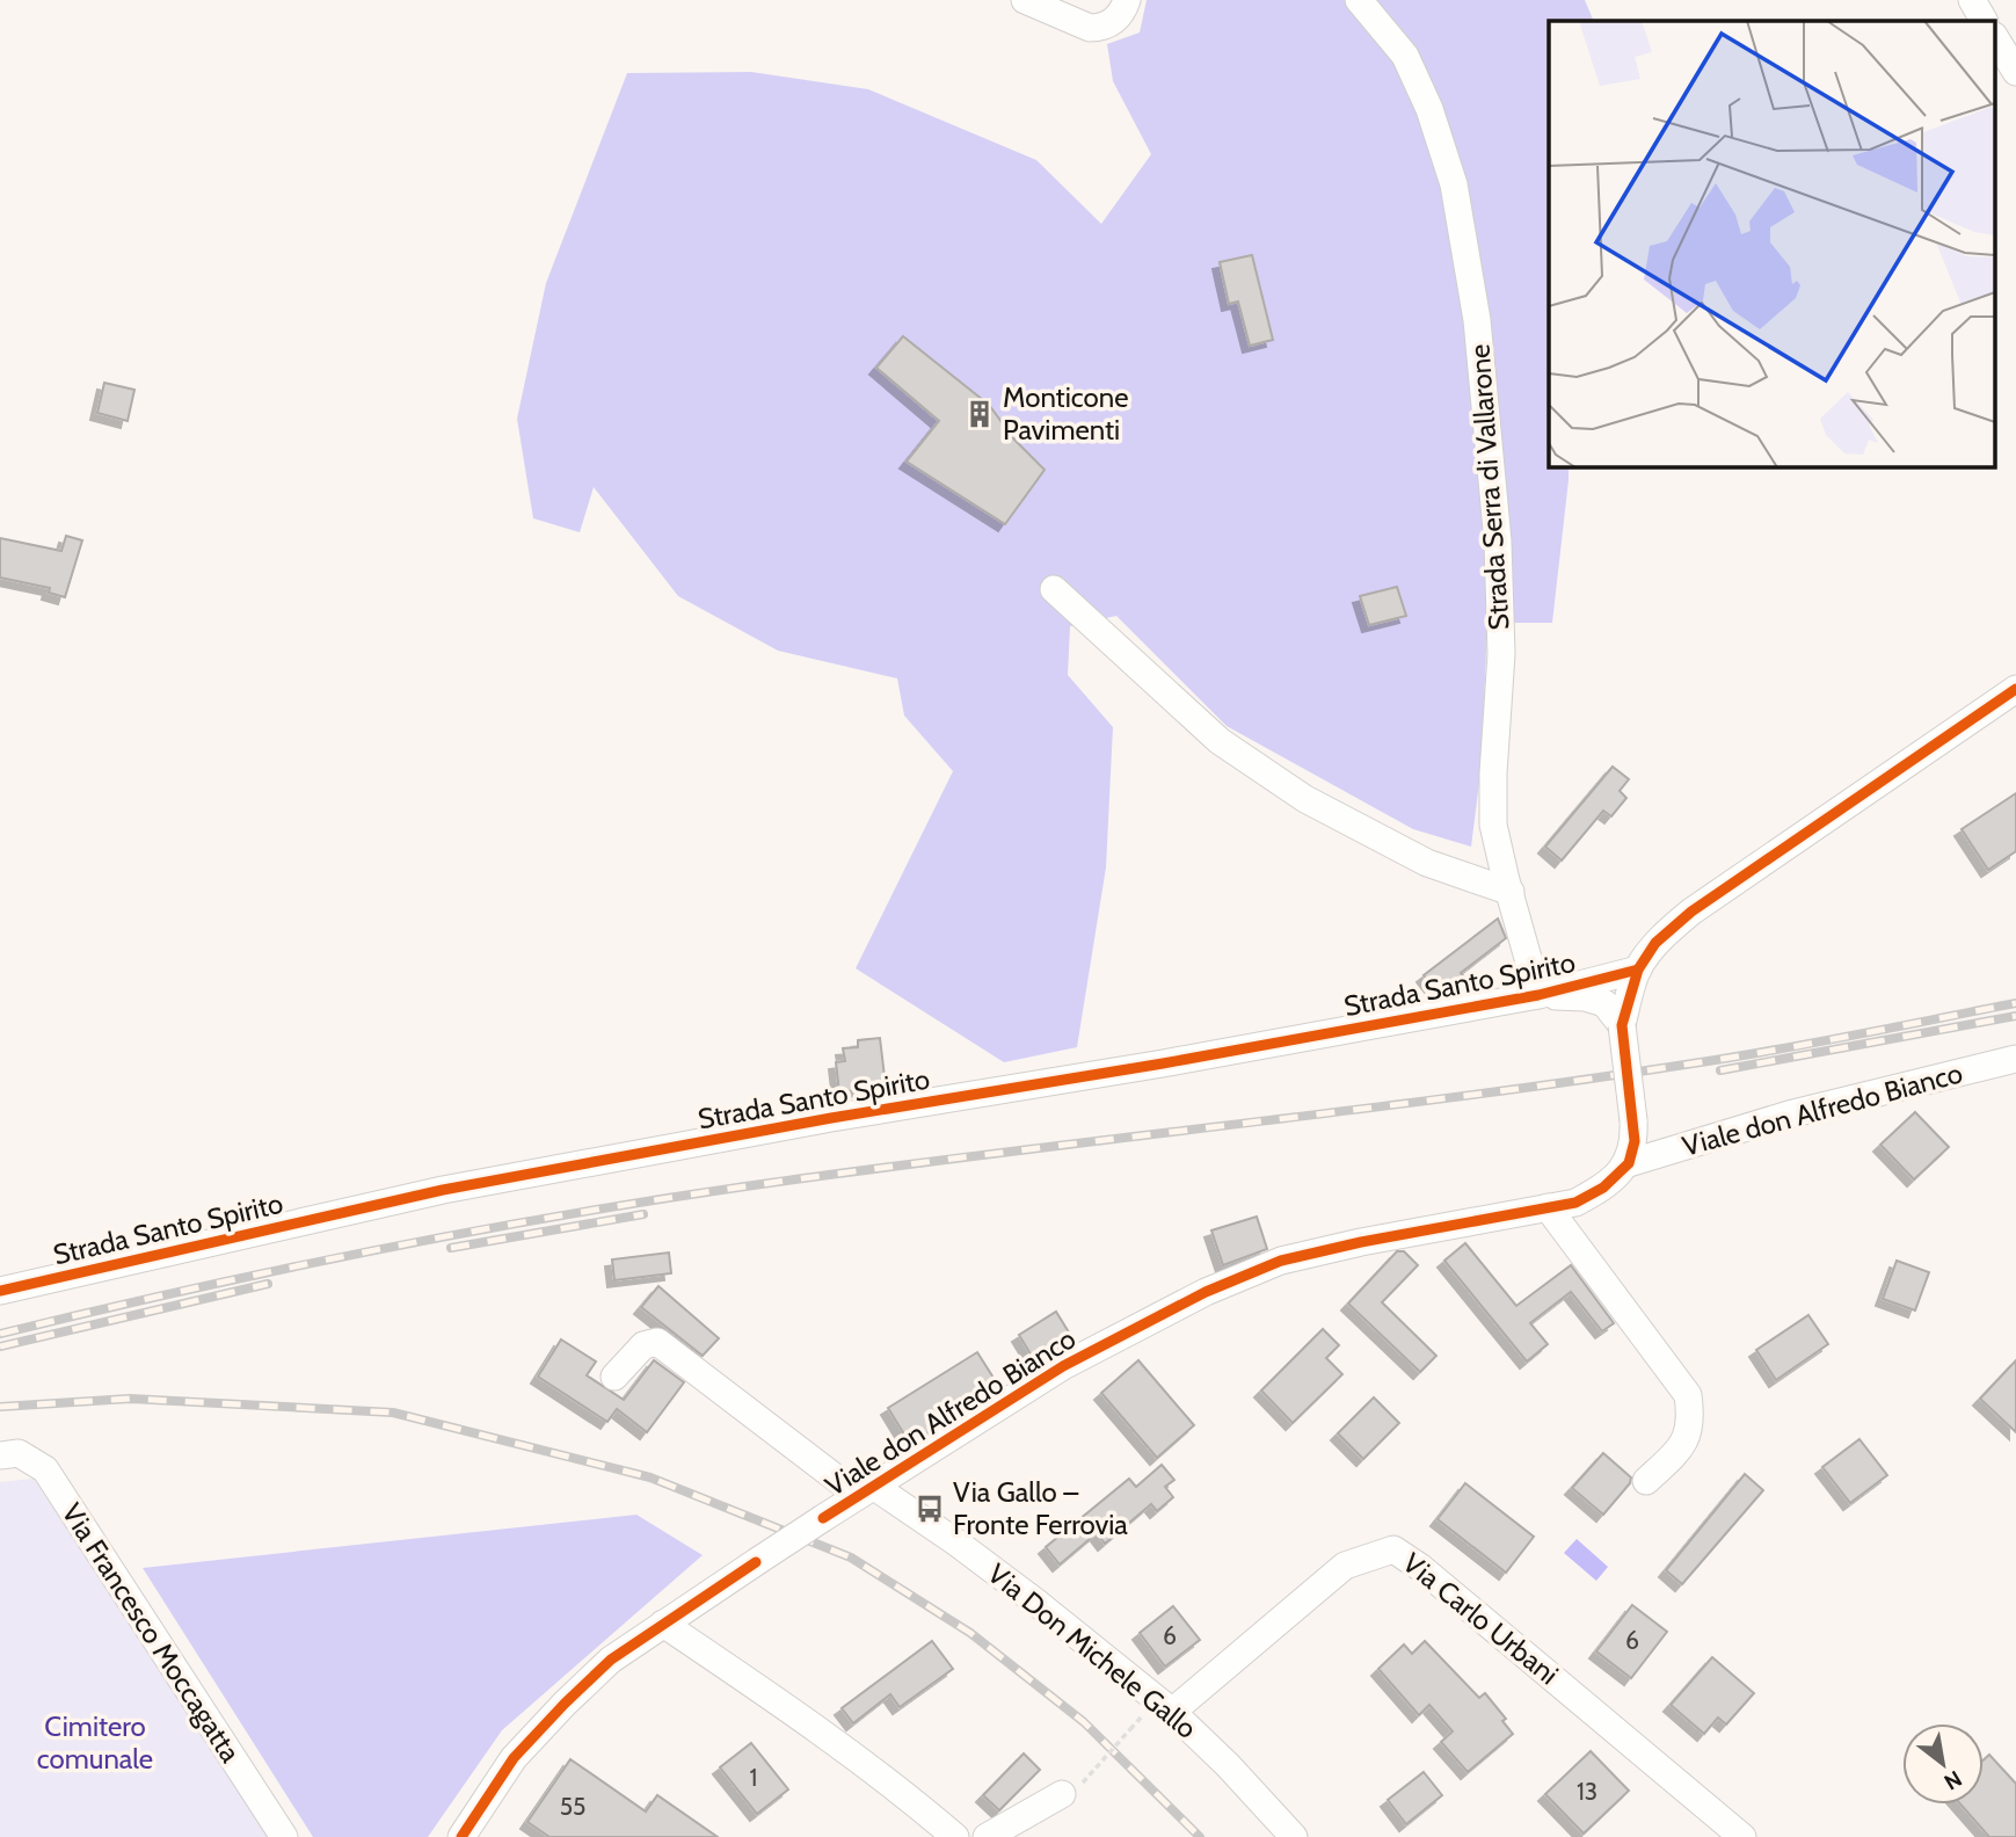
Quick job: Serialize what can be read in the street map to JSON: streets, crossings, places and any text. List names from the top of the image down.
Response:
{
  "streets": {
    "street": [
      "Strada Serra di Vallarone",
      "Strada Santo Spirito",
      "Viale don Alfredo Bianco",
      "Via Carlo Urbani",
      "Via Francesco Moccagatta",
      "Via Don Michele Gallo"
    ]
  },
  "crossings": [
    ["Strada Serra di Vallarone", "Strada Santo Spirito"],
    ["Viale don Alfredo Bianco", "Via Don Michele Gallo"],
    ["Via Carlo Urbani", "Via Don Michele Gallo"]
  ],
  "parks": ["Cimitero comunale"],
  "places": {
    "building": ["Monticone Pavimenti"],
    "bus stop": ["Via Gallo – Fronte Ferrovia"]
  },
  "house_numbers": [
    "6",
    "6",
    "1",
    "13",
    "55"
  ],
  "north": "bottom right"
}
